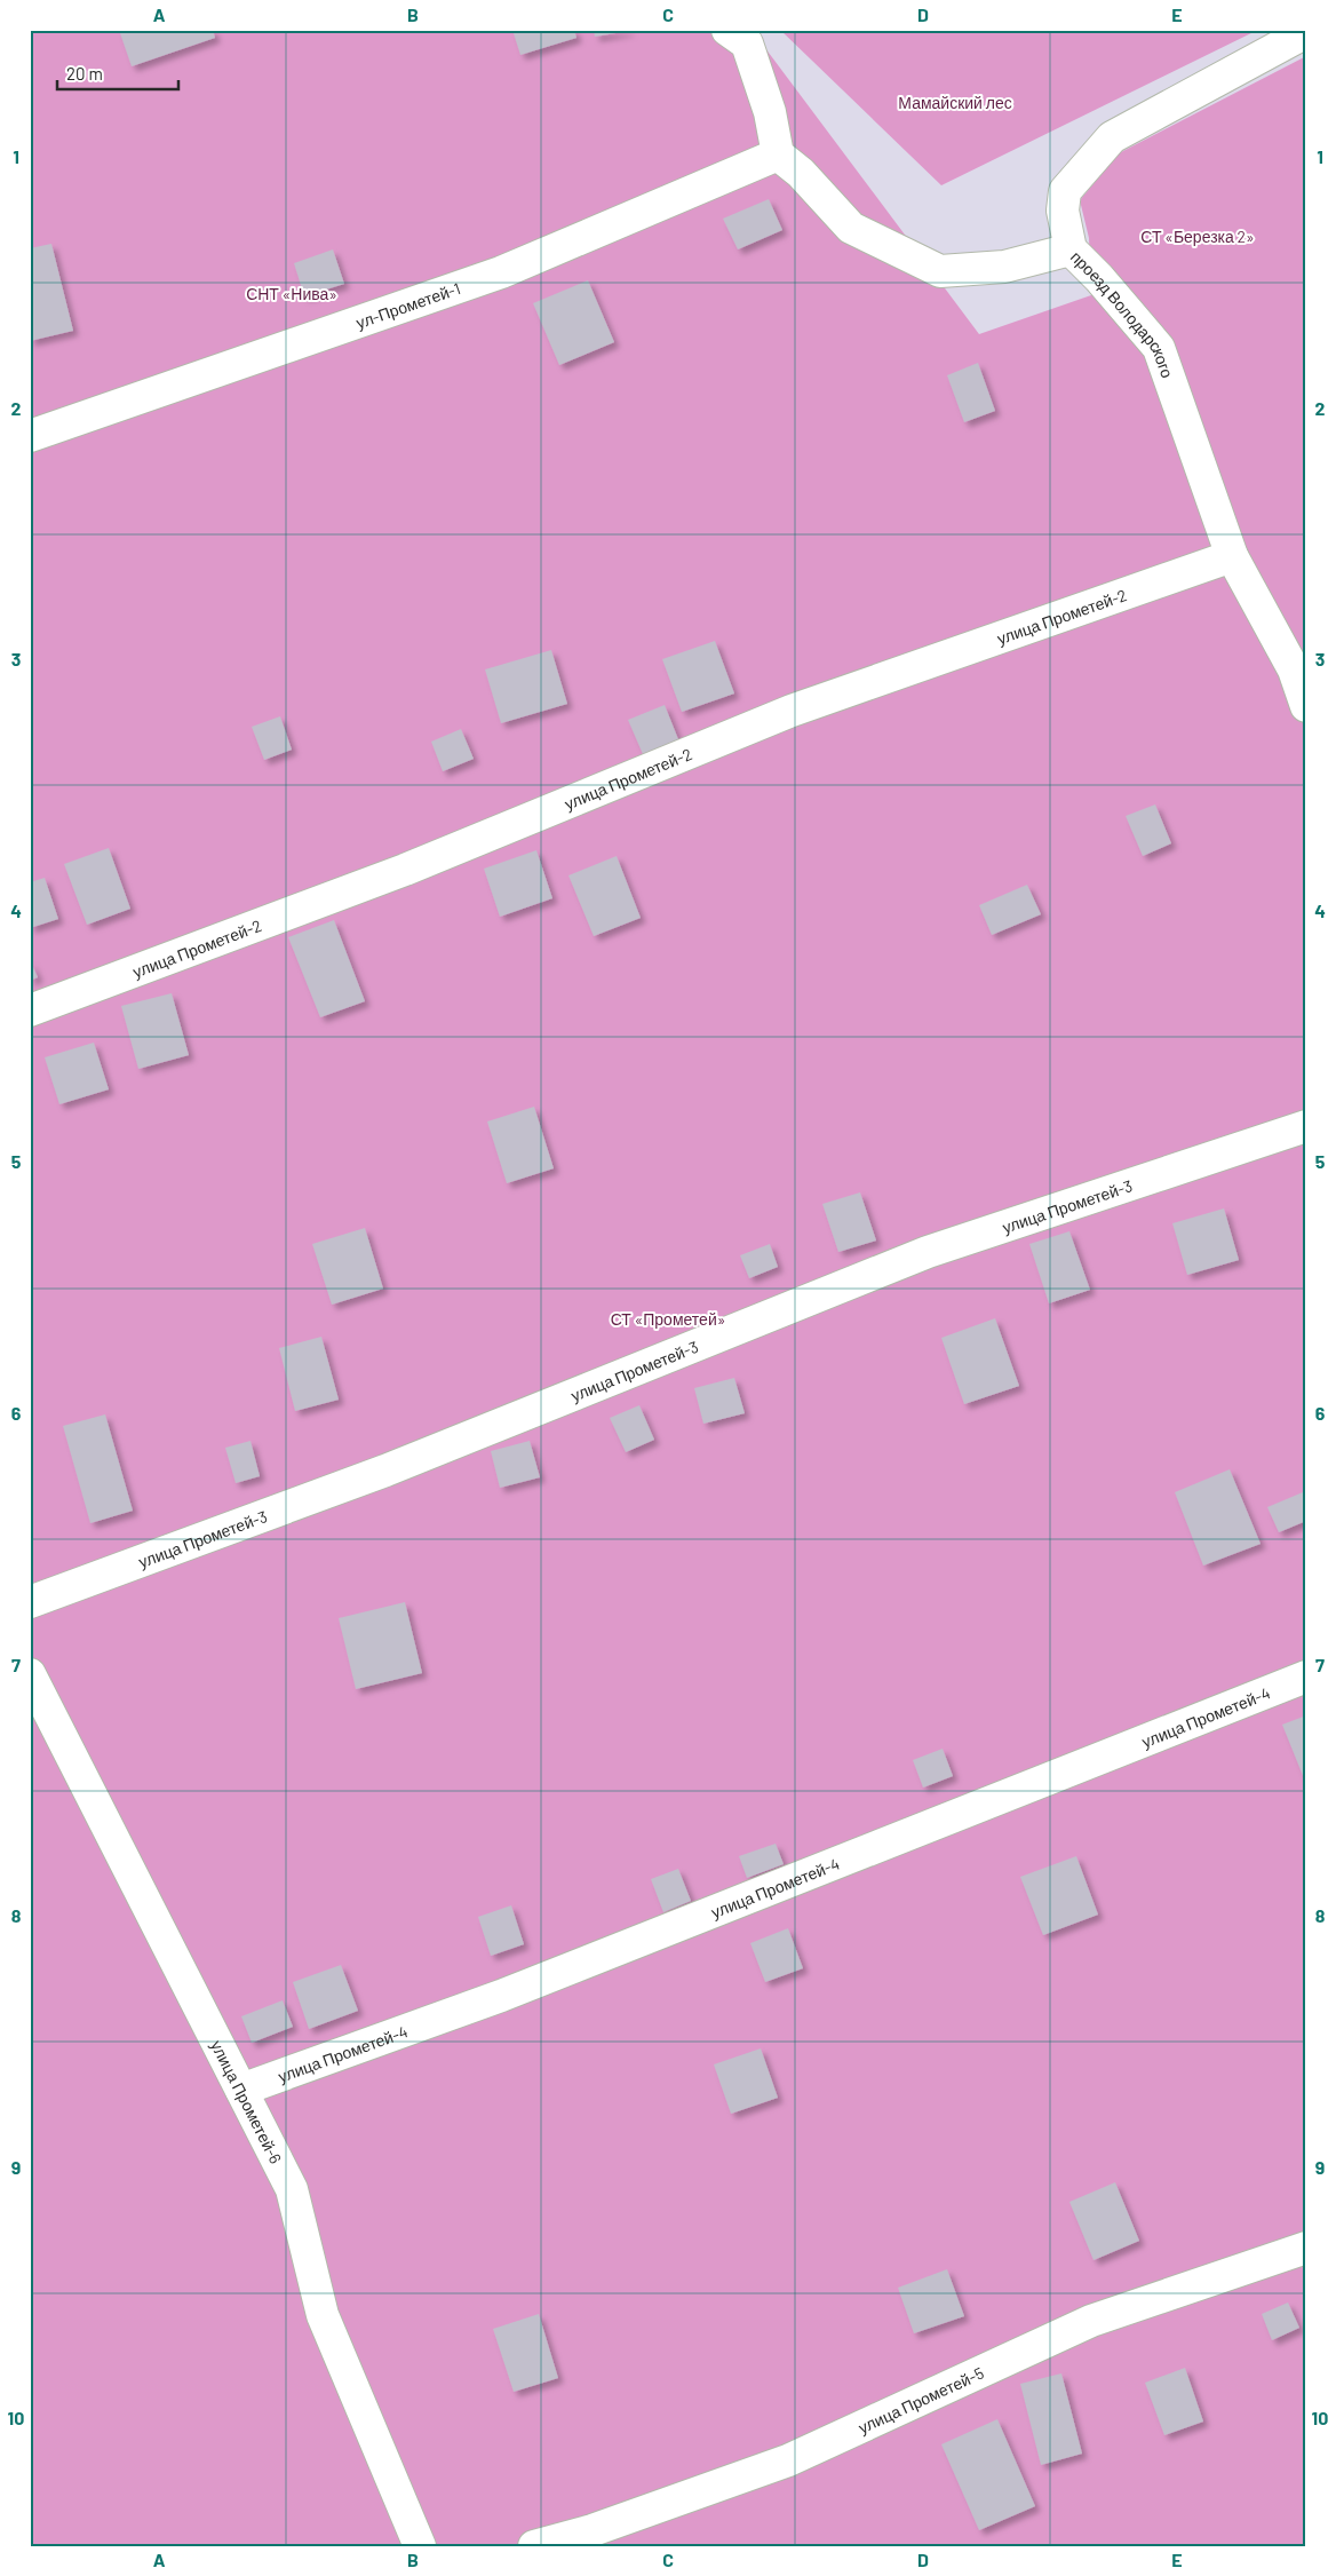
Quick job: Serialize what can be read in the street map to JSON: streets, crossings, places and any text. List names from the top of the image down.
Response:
{
  "streets": {
    "street": [
      "ул-Прометей-1",
      "проезд Володарского",
      "улица Прометей-2",
      "улица Прометей-3",
      "улица Прометей-4",
      "улица Прометей-6",
      "улица Прометей-5"
    ]
  },
  "crossings": [
    ["проезд Володарского", "улица Прометей-2"],
    ["улица Прометей-4", "улица Прометей-6"]
  ],
  "parks": [
    "Мамайский лес",
    "СТ «Березка 2»",
    "СНТ «Нива»",
    "СТ «Прометей»"
  ],
  "scale_bar": "20 m",
  "grid": {
    "columns": [
      "A",
      "B",
      "C",
      "D",
      "E"
    ],
    "rows": [
      "1",
      "2",
      "3",
      "4",
      "5",
      "6",
      "7",
      "8",
      "9",
      "10"
    ]
  }
}
